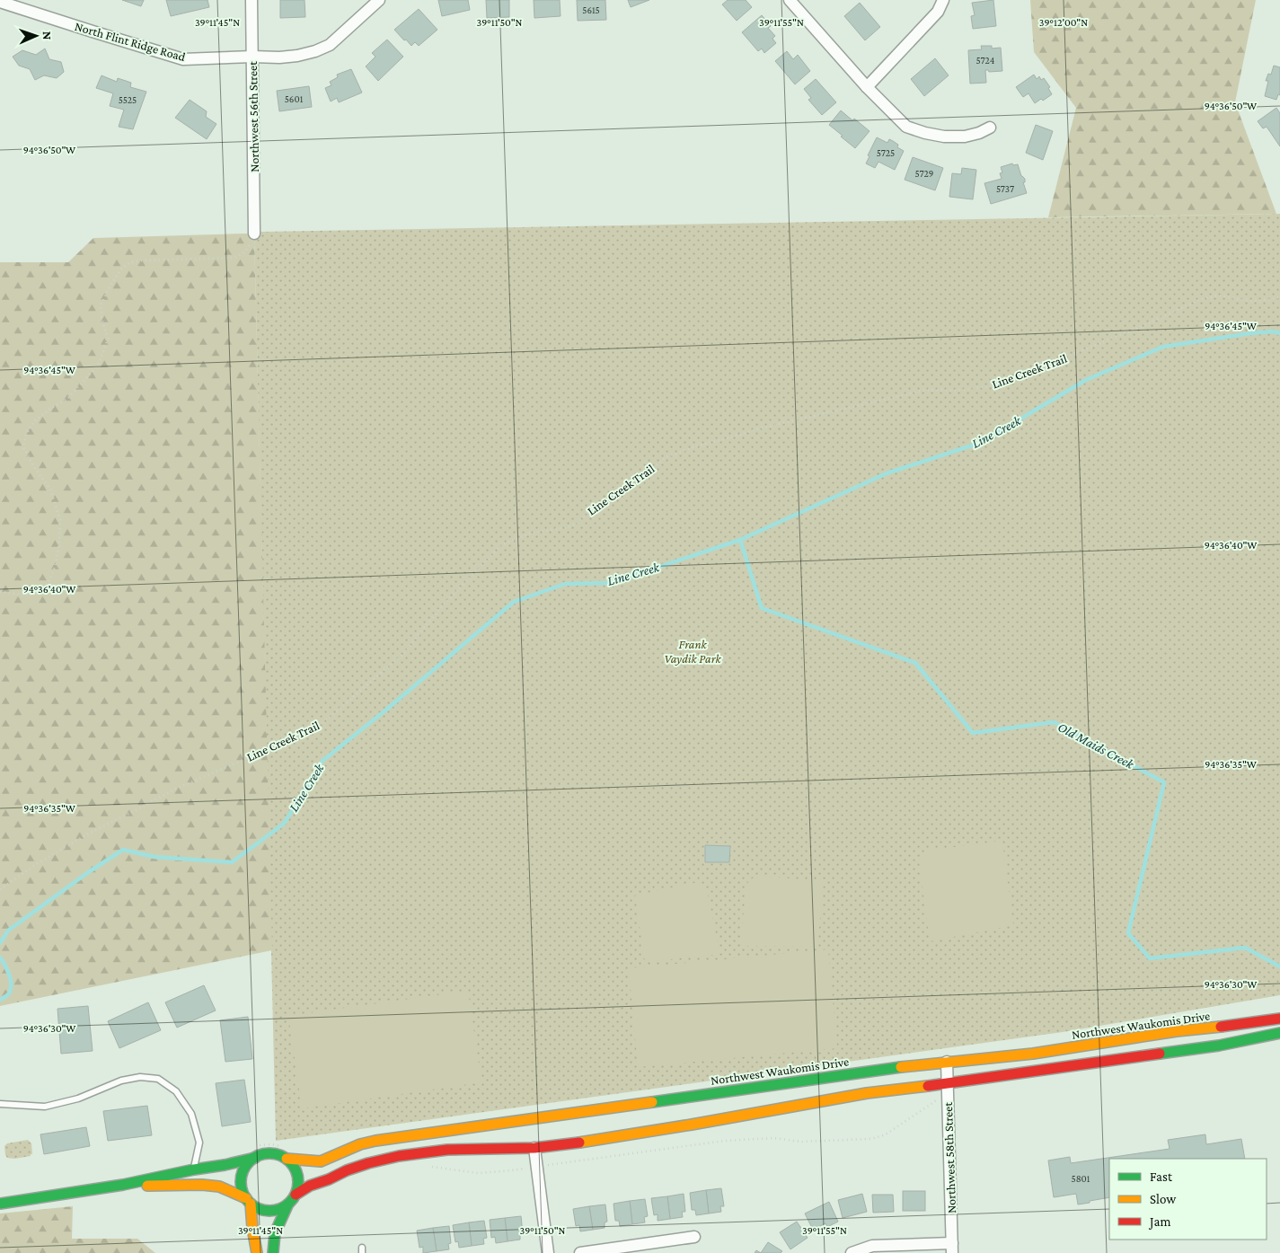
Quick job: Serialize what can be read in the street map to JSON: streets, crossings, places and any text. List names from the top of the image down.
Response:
{
  "streets": {
    "main road": ["Northwest Waukomis Drive"],
    "street": ["North Flint Ridge Road", "Northwest 56th Street", "Northwest 58th Street"],
    "path": ["Line Creek Trail"]
  },
  "crossings": [
    ["North Flint Ridge Road", "Northwest 56th Street"],
    ["Northwest Waukomis Drive", "Northwest 58th Street"]
  ],
  "water": ["Line Creek", "Old Maids Creek"],
  "parks": ["Frank Vaydik Park"],
  "house_numbers": [
    "5615",
    "5724",
    "5601",
    "5525",
    "5725",
    "5729",
    "5737",
    "5801"
  ],
  "legend": ["Fast", "Slow", "Jam"],
  "north": "right",
  "coordinates": [
    "39°11'45\"N",
    "39°11'50\"N",
    "39°11'55\"N",
    "39°12'00\"N",
    "94°36'50\"W",
    "94°36'45\"W",
    "94°36'40\"W",
    "94°36'35\"W",
    "94°36'30\"W"
  ]
}
